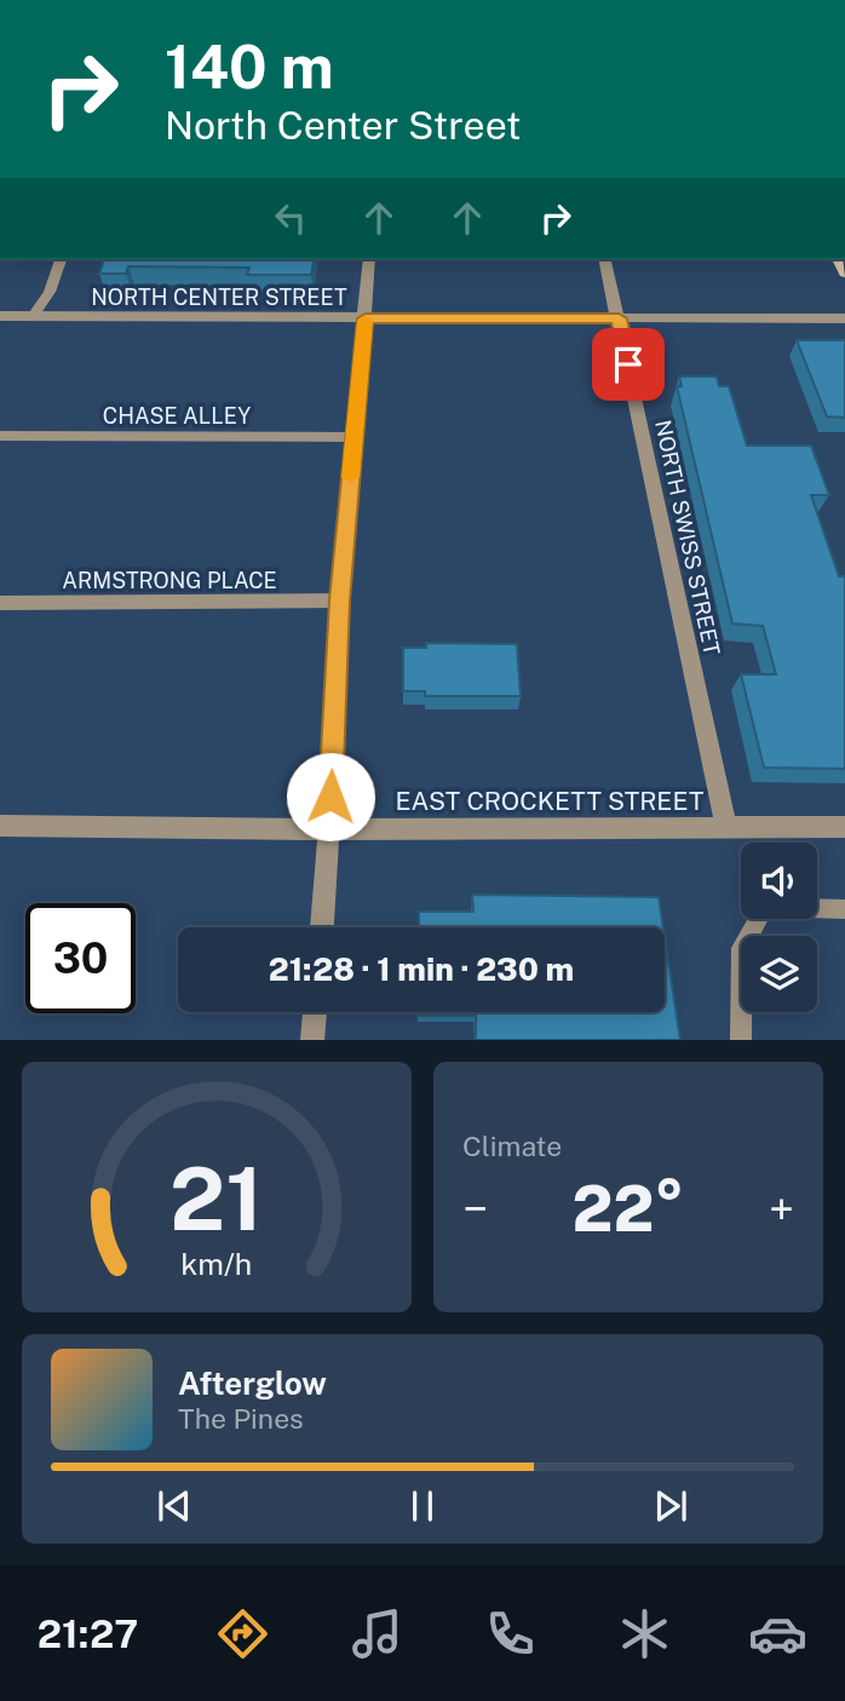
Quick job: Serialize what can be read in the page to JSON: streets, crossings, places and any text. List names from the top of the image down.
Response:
{
  "streets": {
    "street": ["NORTH CENTER STREET", "NORTH SWISS STREET", "EAST CROCKETT STREET"],
    "lane": ["CHASE ALLEY", "ARMSTRONG PLACE"]
  },
  "crossings": [
    ["NORTH CENTER STREET", "NORTH SWISS STREET"],
    ["NORTH SWISS STREET", "EAST CROCKETT STREET"]
  ],
  "page": {
    "turn": ["140 m", "North Center Street"],
    "limit": "30",
    "trip": "21:28 · 1 min · 230 m",
    "tile": "Climate",
    "heat": ["−", "22°", "+"],
    "song": ["Afterglow", "The Pines"],
    "tabs": "21:27",
    "gauge": ["21", "km/h"]
  }
}
